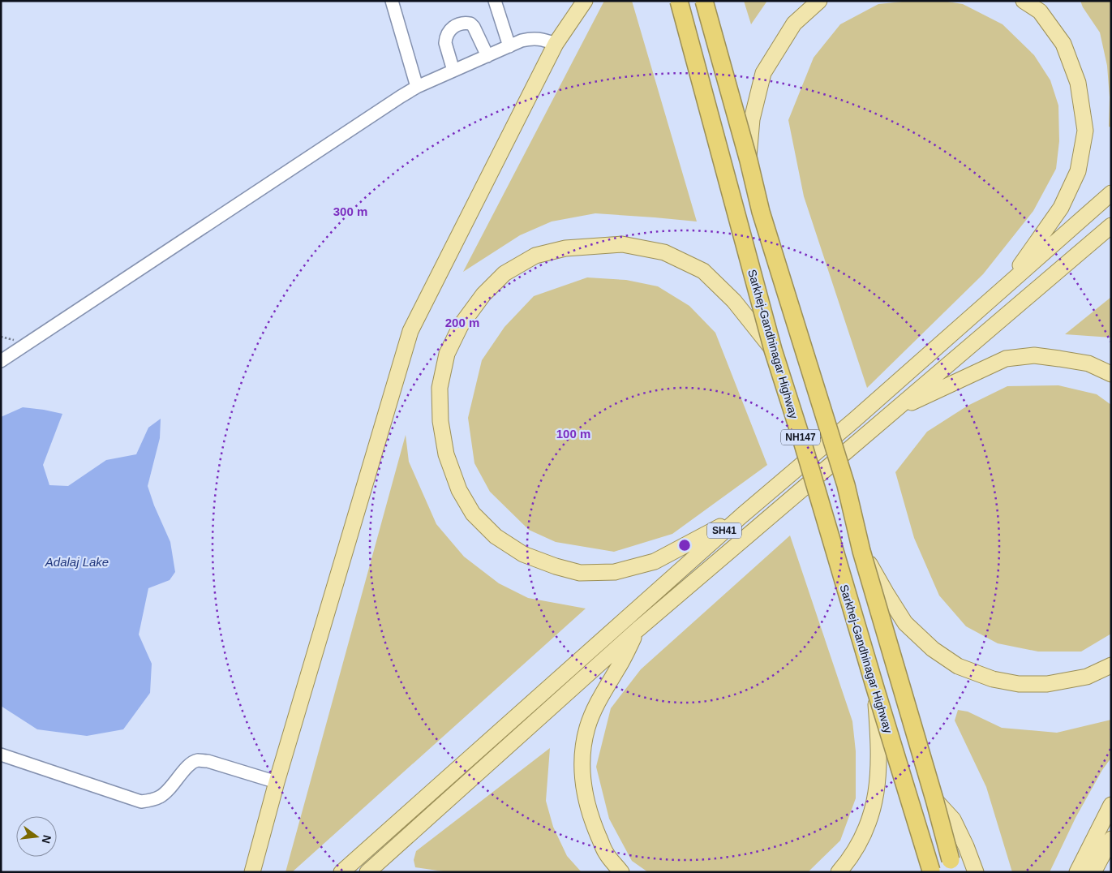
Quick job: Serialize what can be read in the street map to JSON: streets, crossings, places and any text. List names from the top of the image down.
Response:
{
  "streets": {
    "highway": ["Sarkhej-Gandhinagar Highway", "NH147"],
    "main road": ["SH41"]
  },
  "water": ["Adalaj Lake"],
  "north": "right",
  "rings": ["300 m", "200 m", "100 m"]
}
